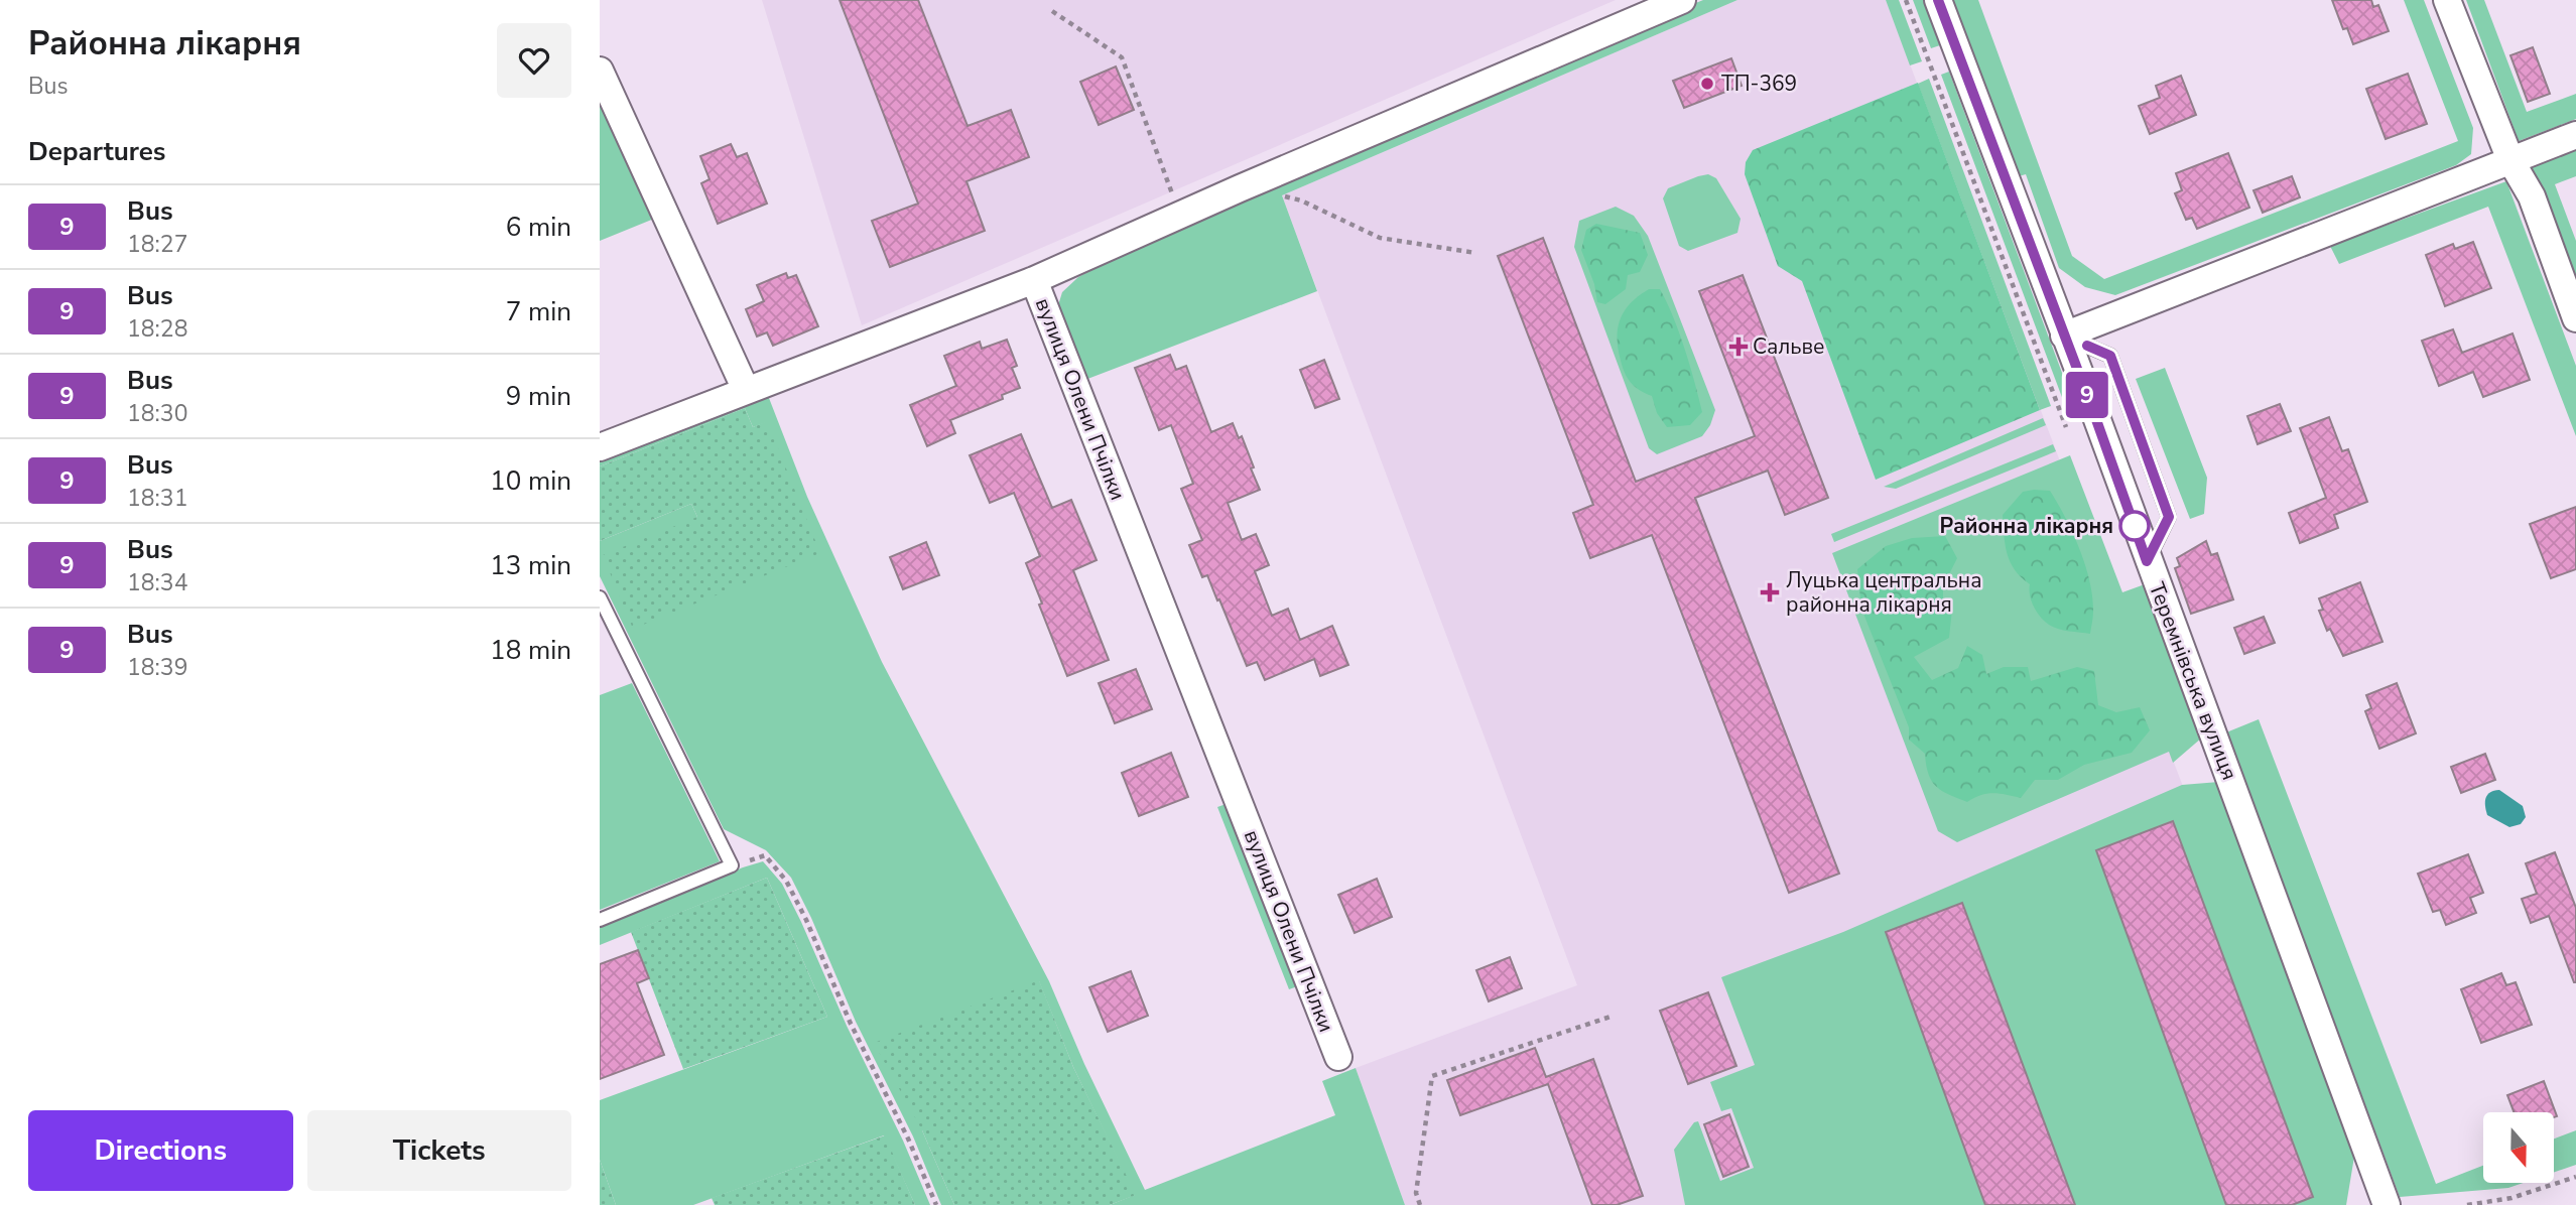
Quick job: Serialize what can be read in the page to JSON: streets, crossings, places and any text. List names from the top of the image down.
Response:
{
  "streets": {
    "street": ["вулиця Олени Пчілки", "Теремнівська вулиця"]
  },
  "places": {
    "other": ["ТП-369", "Районна лікарня"],
    "health": ["Сальве", "Луцька центральна районна лікарня"]
  },
  "lines": ["bus line 9"],
  "north": "bottom",
  "page": {
    "heading": [
      ["Районна лікарня", "Bus"],
      "Departures"
    ],
    "on_map": "9",
    "list": [
      {
        "mark": "9",
        "name": "Bus",
        "note": "18:27",
        "value": "6 min"
      },
      {
        "mark": "9",
        "name": "Bus",
        "note": "18:28",
        "value": "7 min"
      },
      {
        "mark": "9",
        "name": "Bus",
        "note": "18:30",
        "value": "9 min"
      },
      {
        "mark": "9",
        "name": "Bus",
        "note": "18:31",
        "value": "10 min"
      },
      {
        "mark": "9",
        "name": "Bus",
        "note": "18:34",
        "value": "13 min"
      },
      {
        "mark": "9",
        "name": "Bus",
        "note": "18:39",
        "value": "18 min"
      }
    ],
    "buttons": ["Directions", "Tickets"]
  }
}
